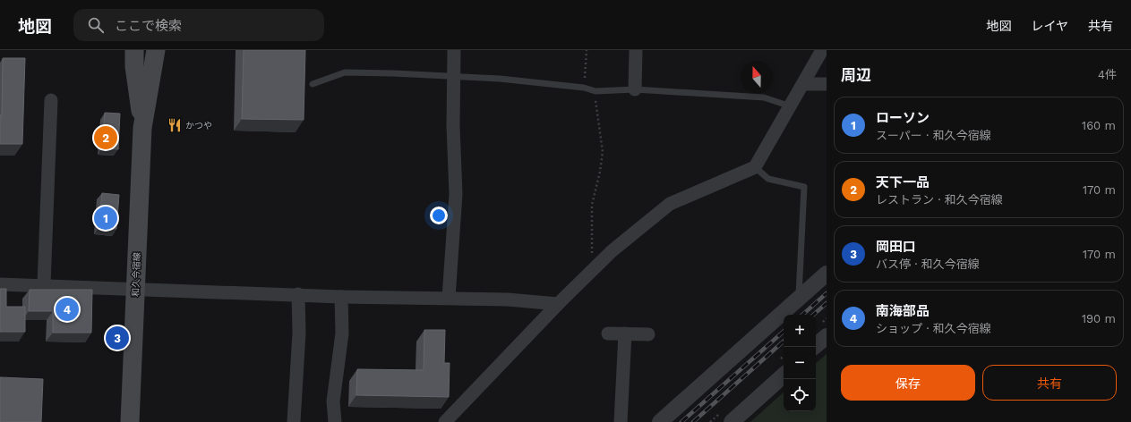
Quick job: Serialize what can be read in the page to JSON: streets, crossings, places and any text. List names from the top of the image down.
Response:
{
  "streets": {
    "main road": ["和久今宿線"]
  },
  "places": {
    "restaurant": ["かつや"]
  },
  "north": "top",
  "page": {
    "header": "地図",
    "search": "ここで検索",
    "nav": ["地図", "レイヤ", "共有"],
    "heading": ["周辺", "4件"],
    "list": [
      {
        "mark": "1",
        "name": "ローソン",
        "note": "スーパー · 和久今宿線",
        "value": "160 m"
      },
      {
        "mark": "2",
        "name": "天下一品",
        "note": "レストラン · 和久今宿線",
        "value": "170 m"
      },
      {
        "mark": "3",
        "name": "岡田口",
        "note": "バス停 · 和久今宿線",
        "value": "170 m"
      },
      {
        "mark": "4",
        "name": "南海部品",
        "note": "ショップ · 和久今宿線",
        "value": "190 m"
      }
    ],
    "pins": [
      "2",
      "1",
      "4",
      "3"
    ],
    "map_buttons": ["+", "−"],
    "buttons": ["保存", "共有"]
  }
}
